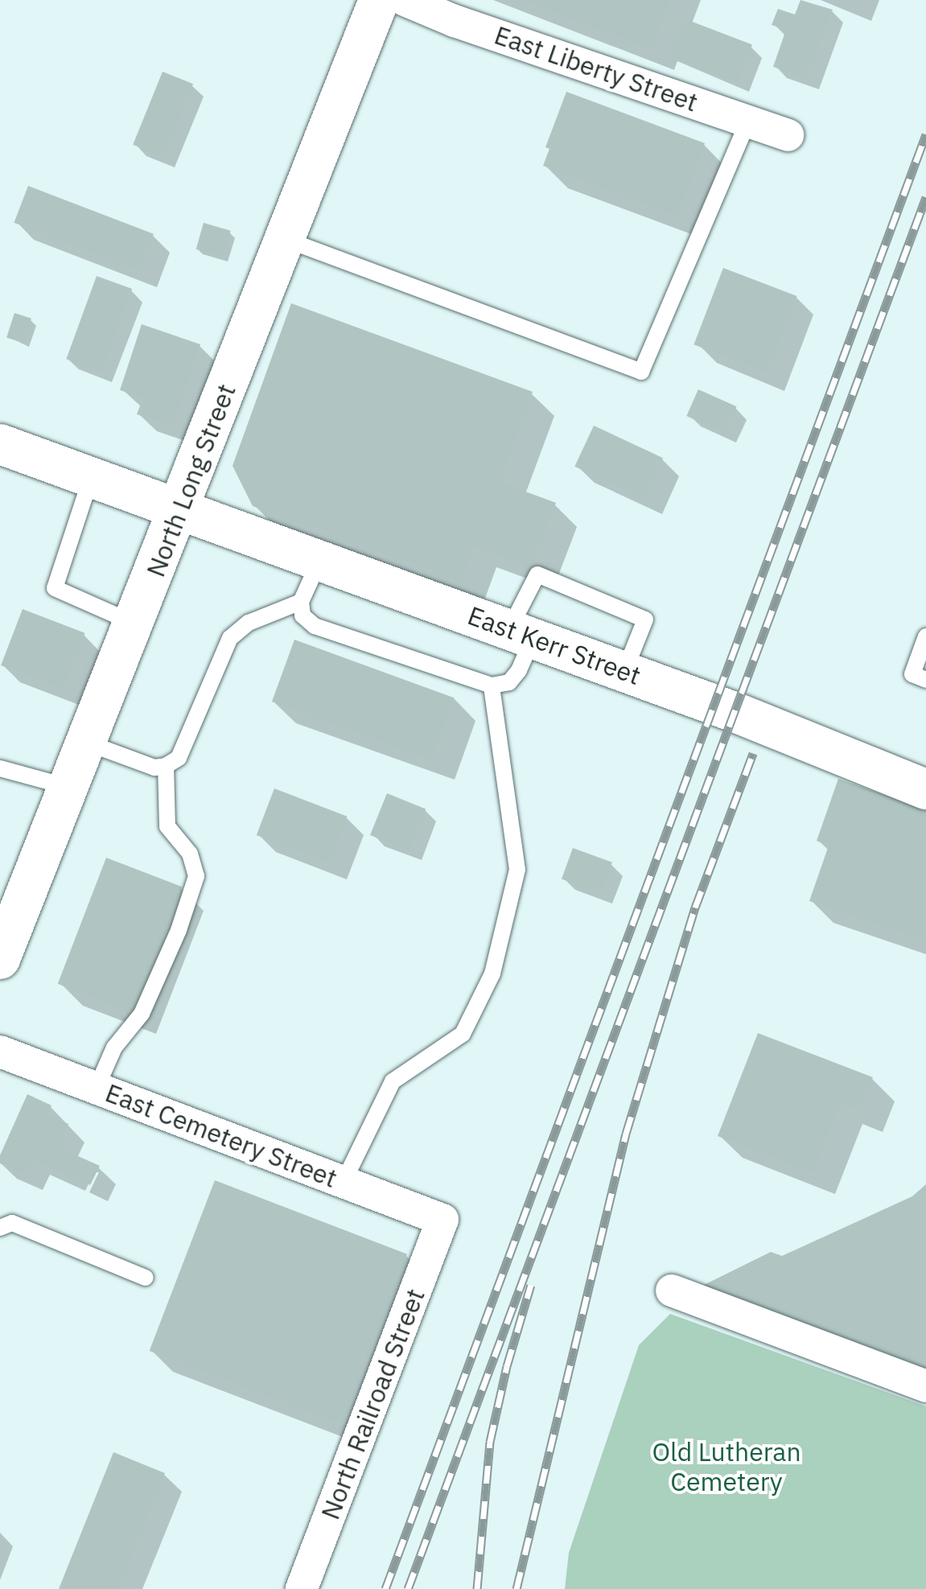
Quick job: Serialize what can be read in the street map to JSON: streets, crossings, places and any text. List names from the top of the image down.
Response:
{
  "streets": {
    "street": [
      "East Liberty Street",
      "North Long Street",
      "East Kerr Street",
      "East Cemetery Street",
      "North Railroad Street"
    ]
  },
  "crossings": [
    ["North Long Street", "East Kerr Street"],
    ["East Cemetery Street", "North Railroad Street"]
  ],
  "parks": ["Old Lutheran Cemetery"]
}
